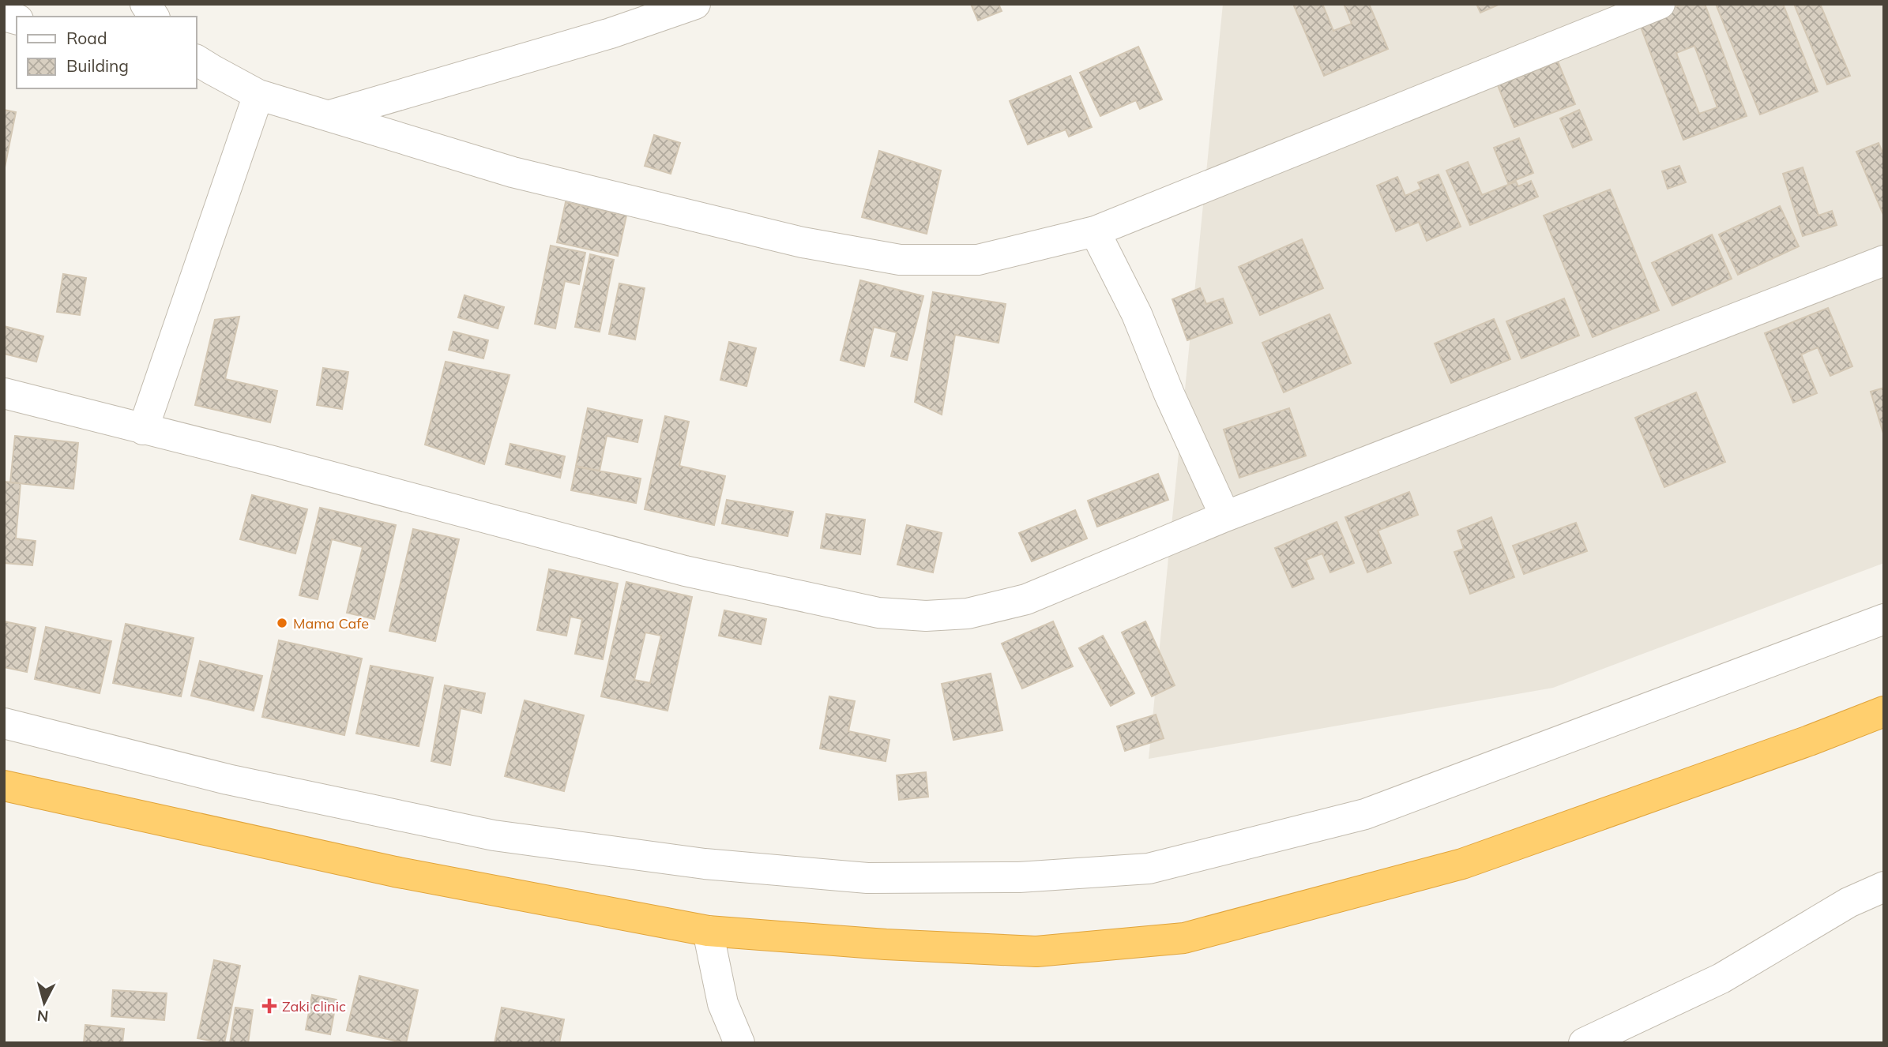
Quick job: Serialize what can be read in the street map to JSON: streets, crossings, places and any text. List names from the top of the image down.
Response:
{
  "places": {
    "other": ["Mama Cafe"],
    "health": ["Zaki clinic"]
  },
  "legend": ["Road", "Building"],
  "north": "bottom"
}
